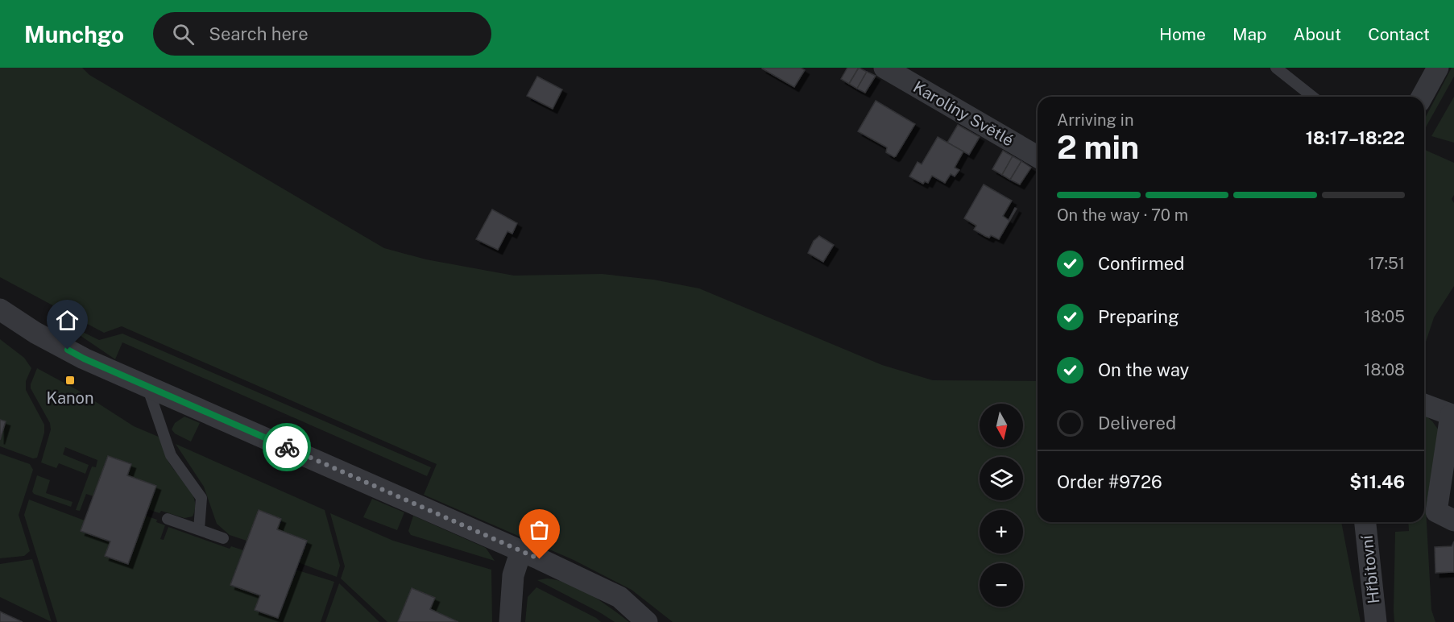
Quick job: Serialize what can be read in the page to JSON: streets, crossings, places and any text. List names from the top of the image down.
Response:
{
  "streets": {
    "street": ["Karolíny Světlé", "Hřbitovní"]
  },
  "places": {
    "transit": ["Kanon"]
  },
  "north": "bottom",
  "page": {
    "header": "Munchgo",
    "search": "Search here",
    "nav": [
      "Home",
      "Map",
      "About",
      "Contact"
    ],
    "heading": ["2 min", "Arriving in", "18:17–18:22"],
    "panel": ["Order #9726", "$11.46"],
    "bar": "On the way · 70 m",
    "list": [
      ["Confirmed", "17:51"],
      ["Preparing", "18:05"],
      ["On the way", "18:08"],
      "Delivered"
    ],
    "map_buttons": ["+", "−"]
  }
}
